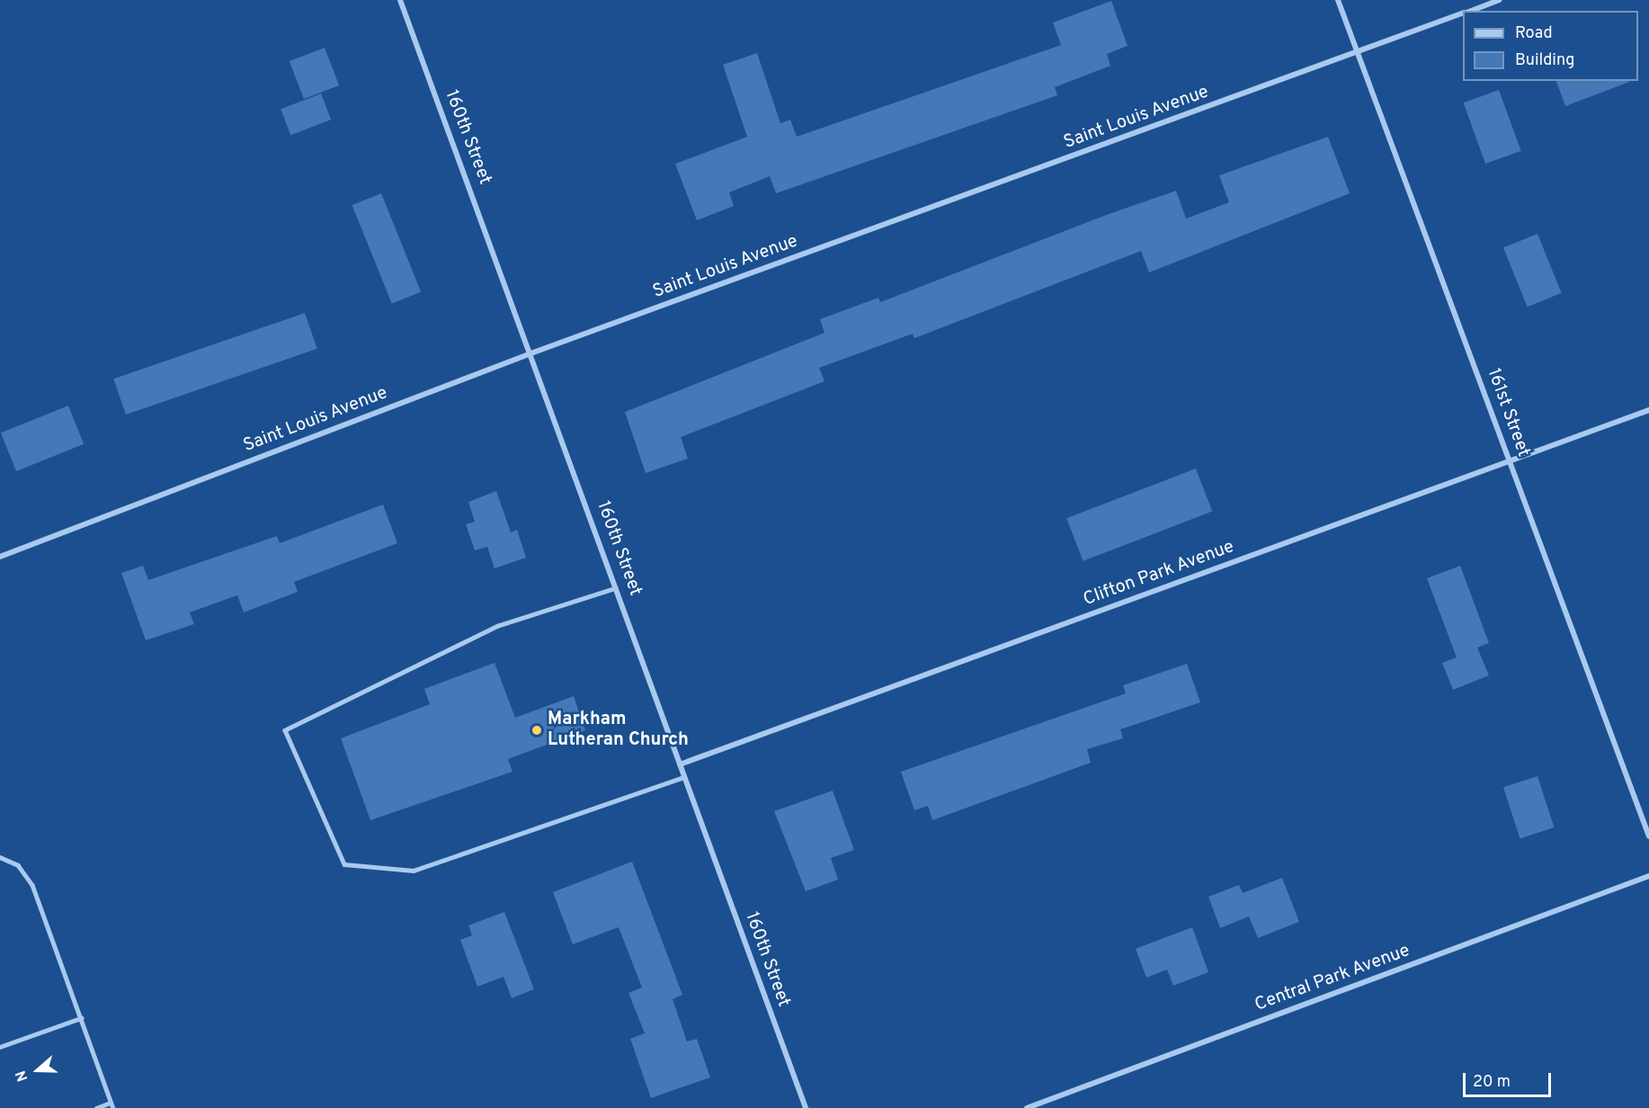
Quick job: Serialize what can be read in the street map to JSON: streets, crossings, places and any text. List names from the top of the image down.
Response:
{
  "streets": {
    "street": [
      "Saint Louis Avenue",
      "160th Street",
      "161st Street",
      "Clifton Park Avenue",
      "Central Park Avenue"
    ]
  },
  "crossings": [
    ["Saint Louis Avenue", "160th Street"],
    ["Saint Louis Avenue", "161st Street"],
    ["160th Street", "Clifton Park Avenue"],
    ["161st Street", "Clifton Park Avenue"]
  ],
  "places": ["Markham Lutheran Church"],
  "legend": ["Road", "Building"],
  "scale_bar": "20 m",
  "north": "left"
}
